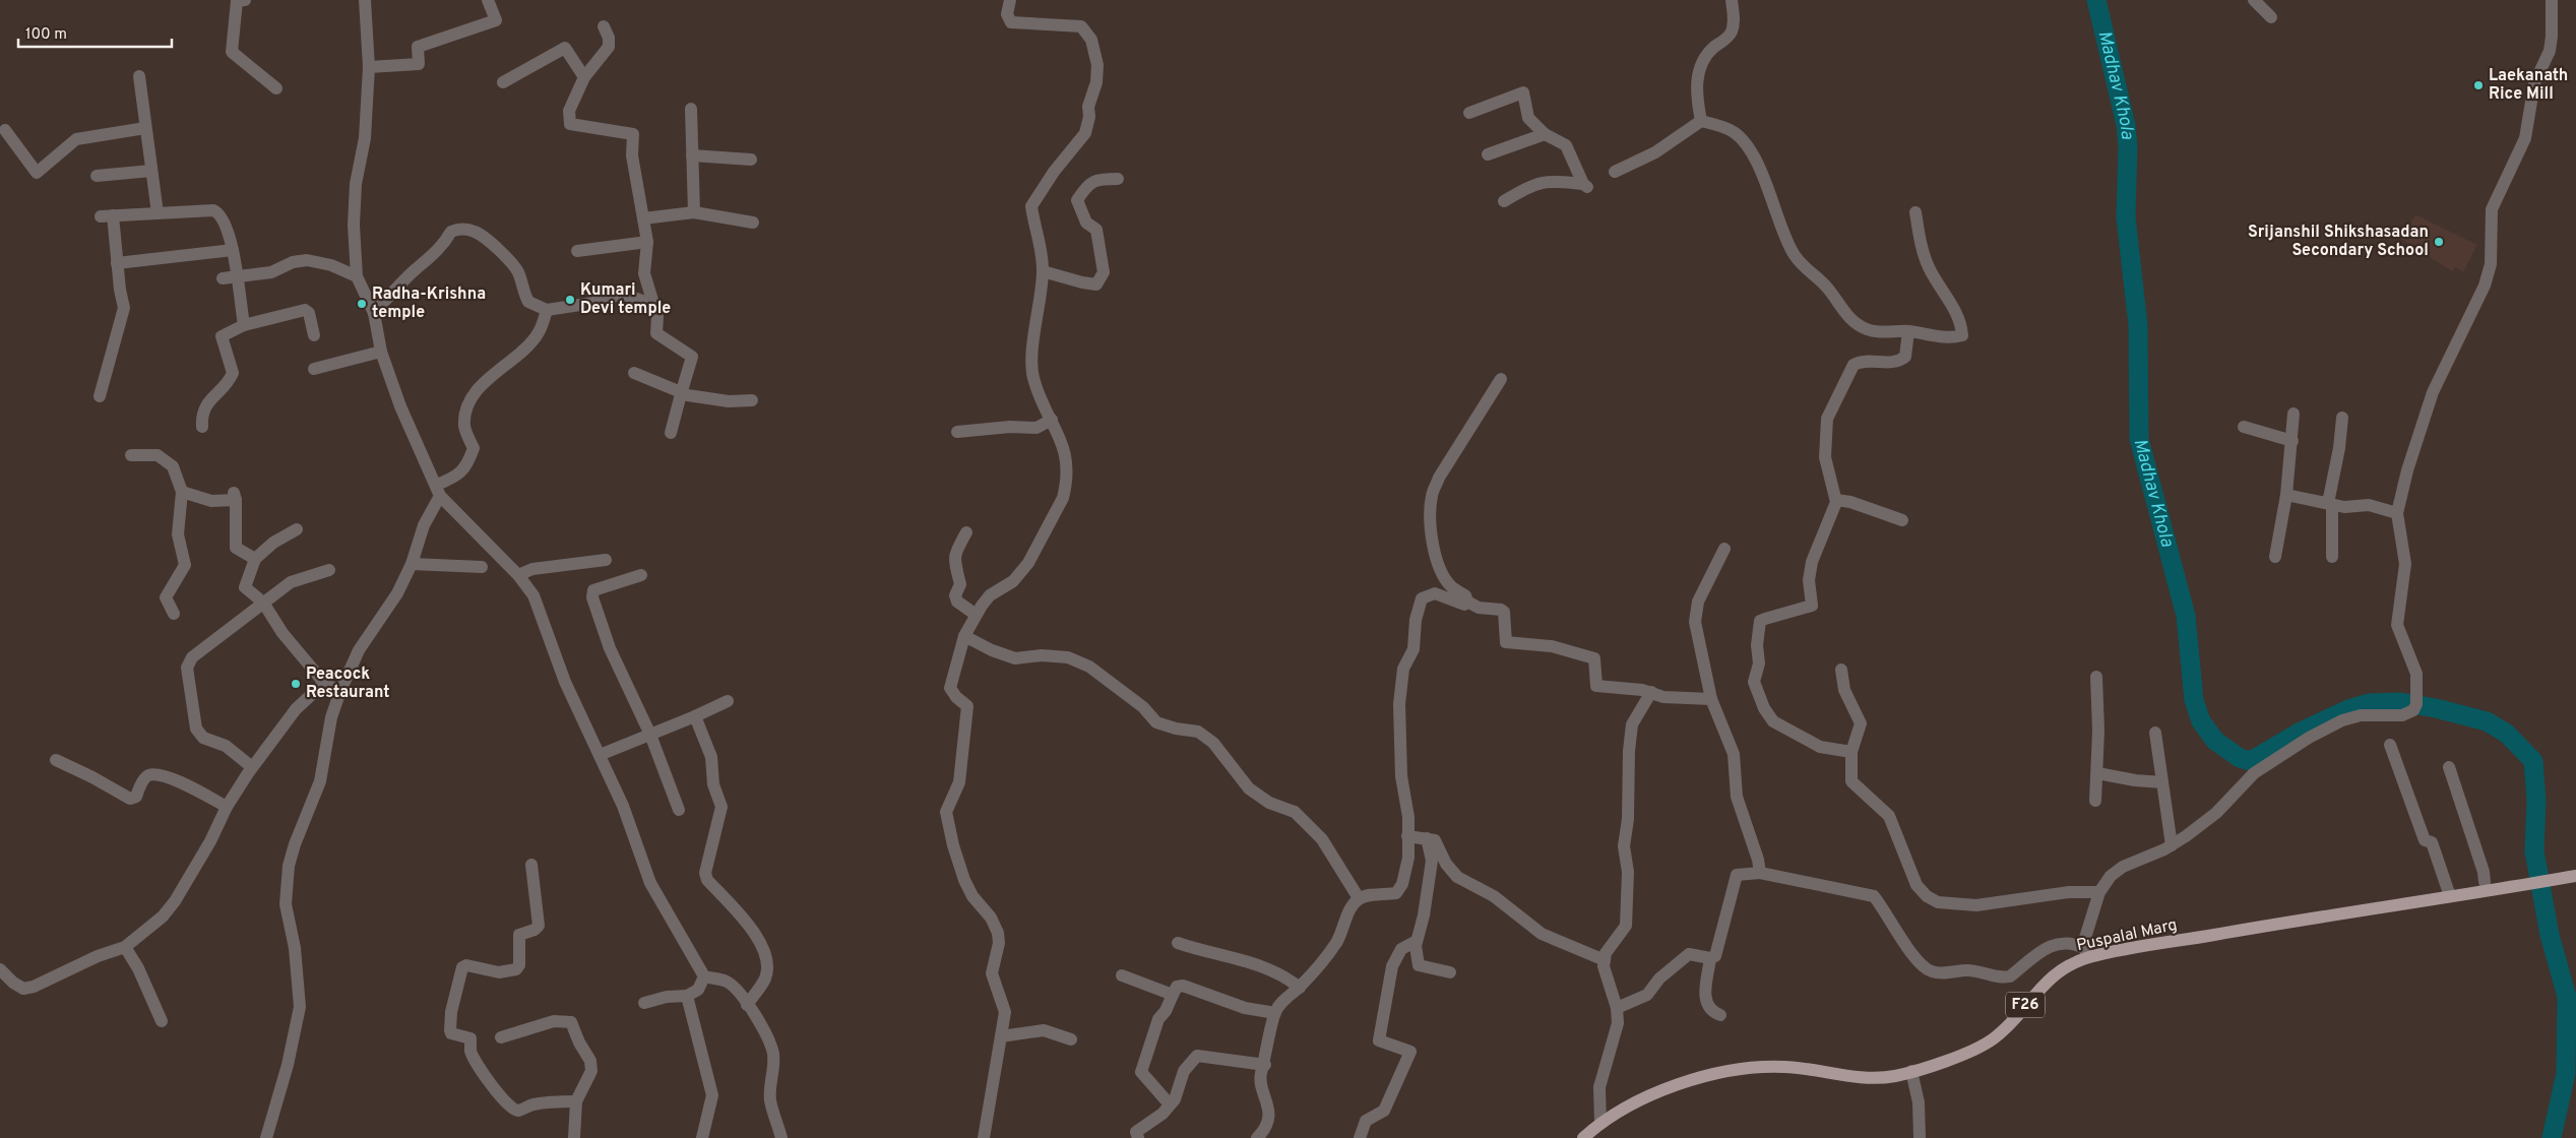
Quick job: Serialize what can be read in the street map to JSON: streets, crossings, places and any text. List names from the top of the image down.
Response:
{
  "streets": {
    "main road": ["Puspalal Marg", "F26"]
  },
  "crossings": [
    ["Puspalal Marg", "F26"]
  ],
  "water": ["Madhav Khola"],
  "places": [
    "Laekanath Rice Mill",
    "Srijanshil Shikshasadan Secondary School",
    "Kumari Devi temple",
    "Radha-Krishna temple",
    "Peacock Restaurant"
  ],
  "scale_bar": "100 m"
}
